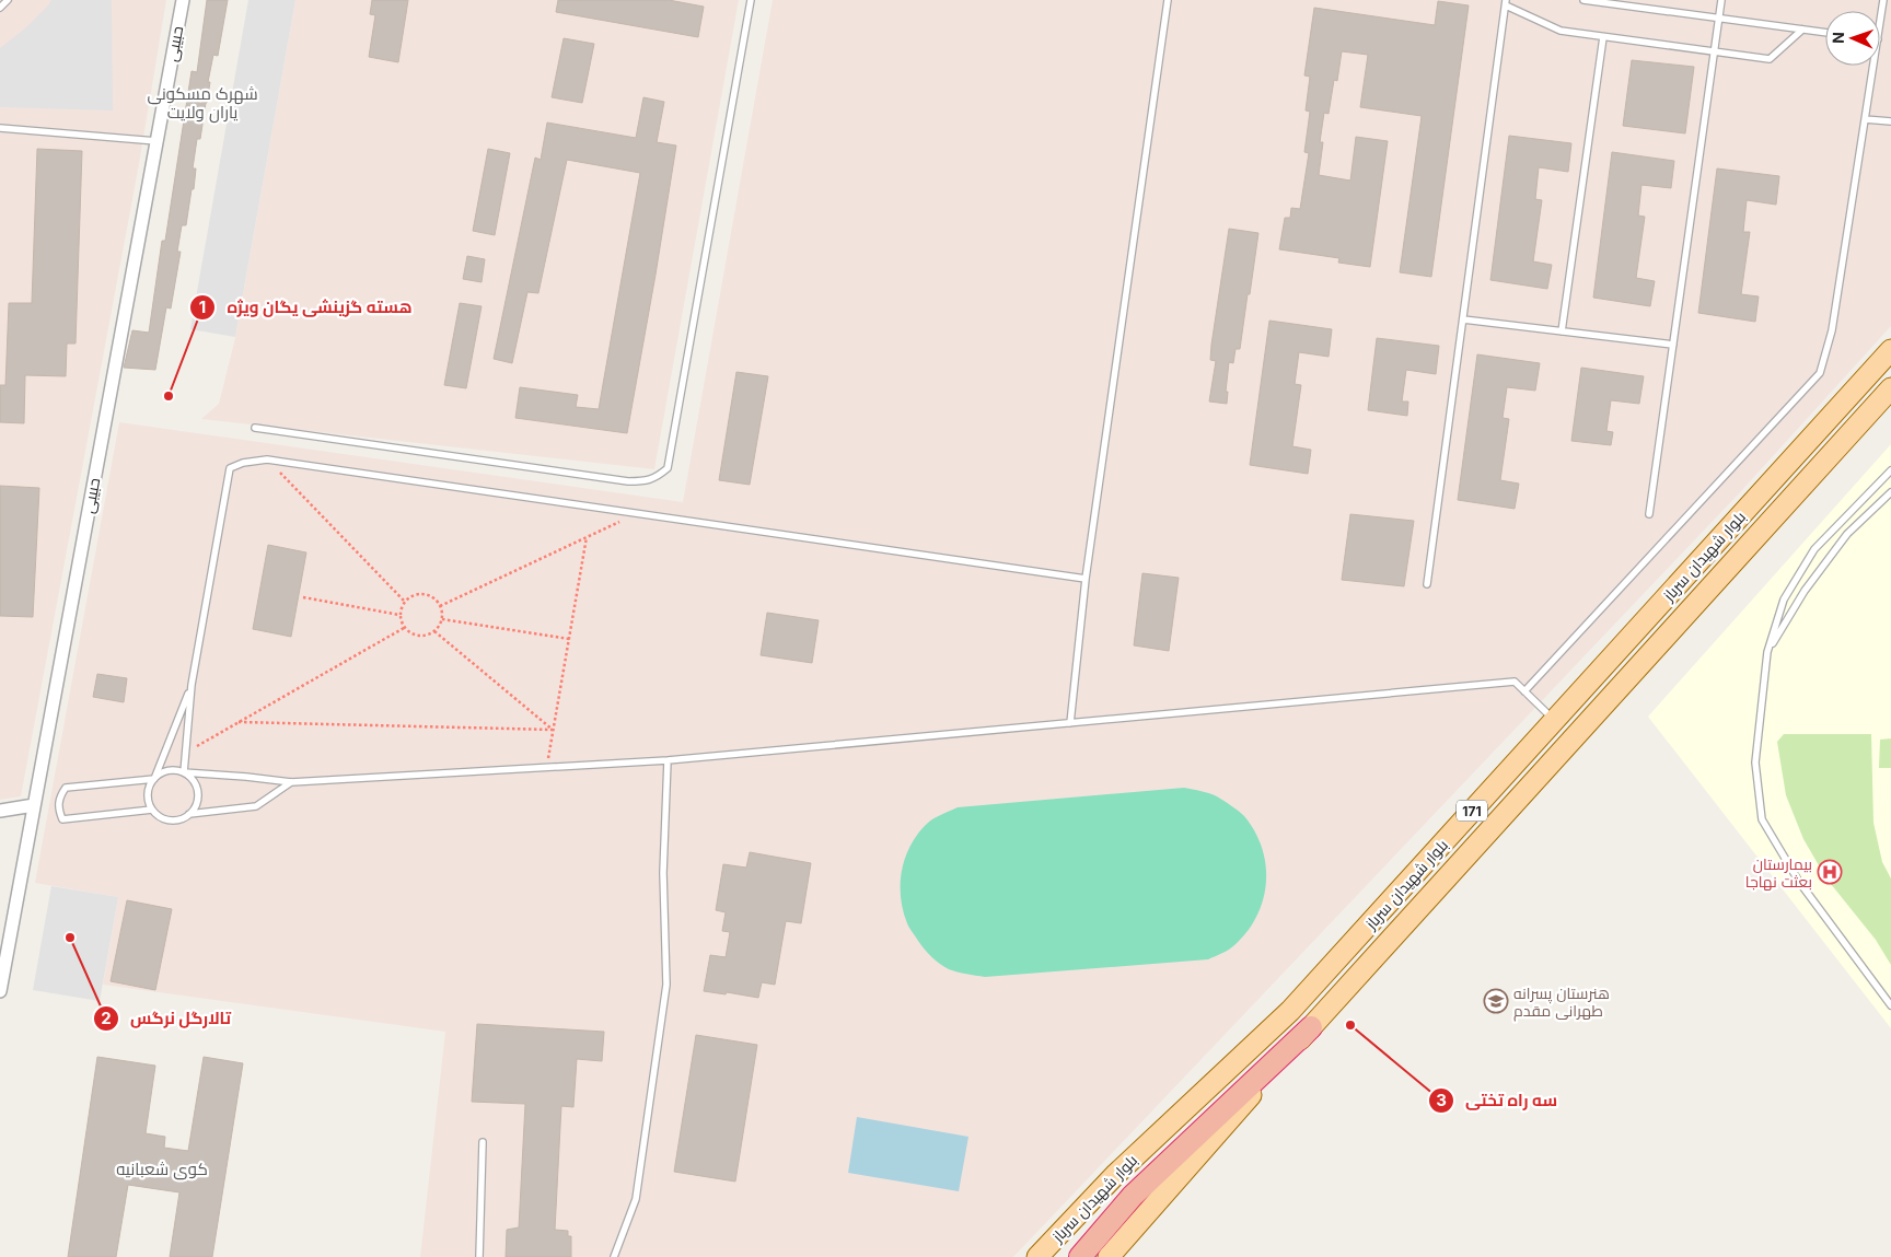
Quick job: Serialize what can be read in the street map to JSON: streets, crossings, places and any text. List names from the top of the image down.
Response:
{
  "streets": {
    "main road": ["بلوار شهیدان سرباز", "171"],
    "street": ["حبیبی"]
  },
  "districts": ["شهرک مسکونی یاران ولایت", "کوی شعبانیه"],
  "places": {
    "other": ["هسته گزینشی یگان ویژه", "تالارگل نرگس", "سه راه تختی"],
    "hospital": ["بیمارستان بعثت نهاجا"],
    "school or university": ["هنرستان پسرانه طهرانی مقدم"]
  },
  "north": "left"
}
